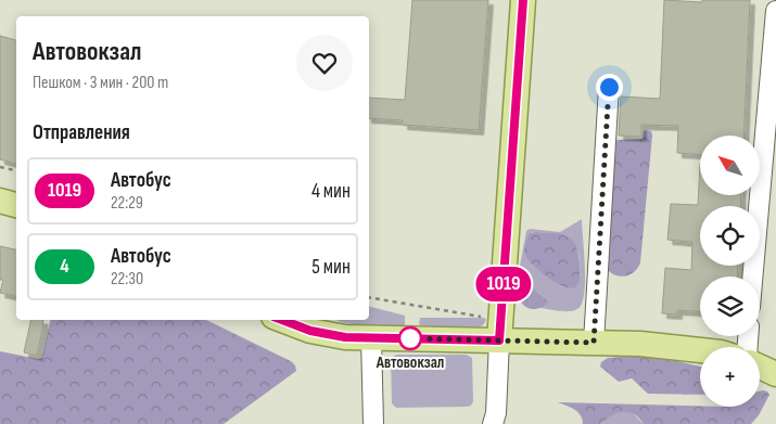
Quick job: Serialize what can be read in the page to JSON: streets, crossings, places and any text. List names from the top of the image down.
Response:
{
  "places": ["Автовокзал"],
  "lines": ["bus line 1019"],
  "north": "top left",
  "page": {
    "on_map": "1019",
    "heading": [
      ["Автовокзал", "Пешком · 3 мин · 200 m"],
      "Отправления"
    ],
    "map_buttons": "+",
    "list": [
      {
        "mark": "1019",
        "name": "Автобус",
        "note": "22:29",
        "value": "4 мин"
      },
      {
        "mark": "4",
        "name": "Автобус",
        "note": "22:30",
        "value": "5 мин"
      }
    ]
  }
}
